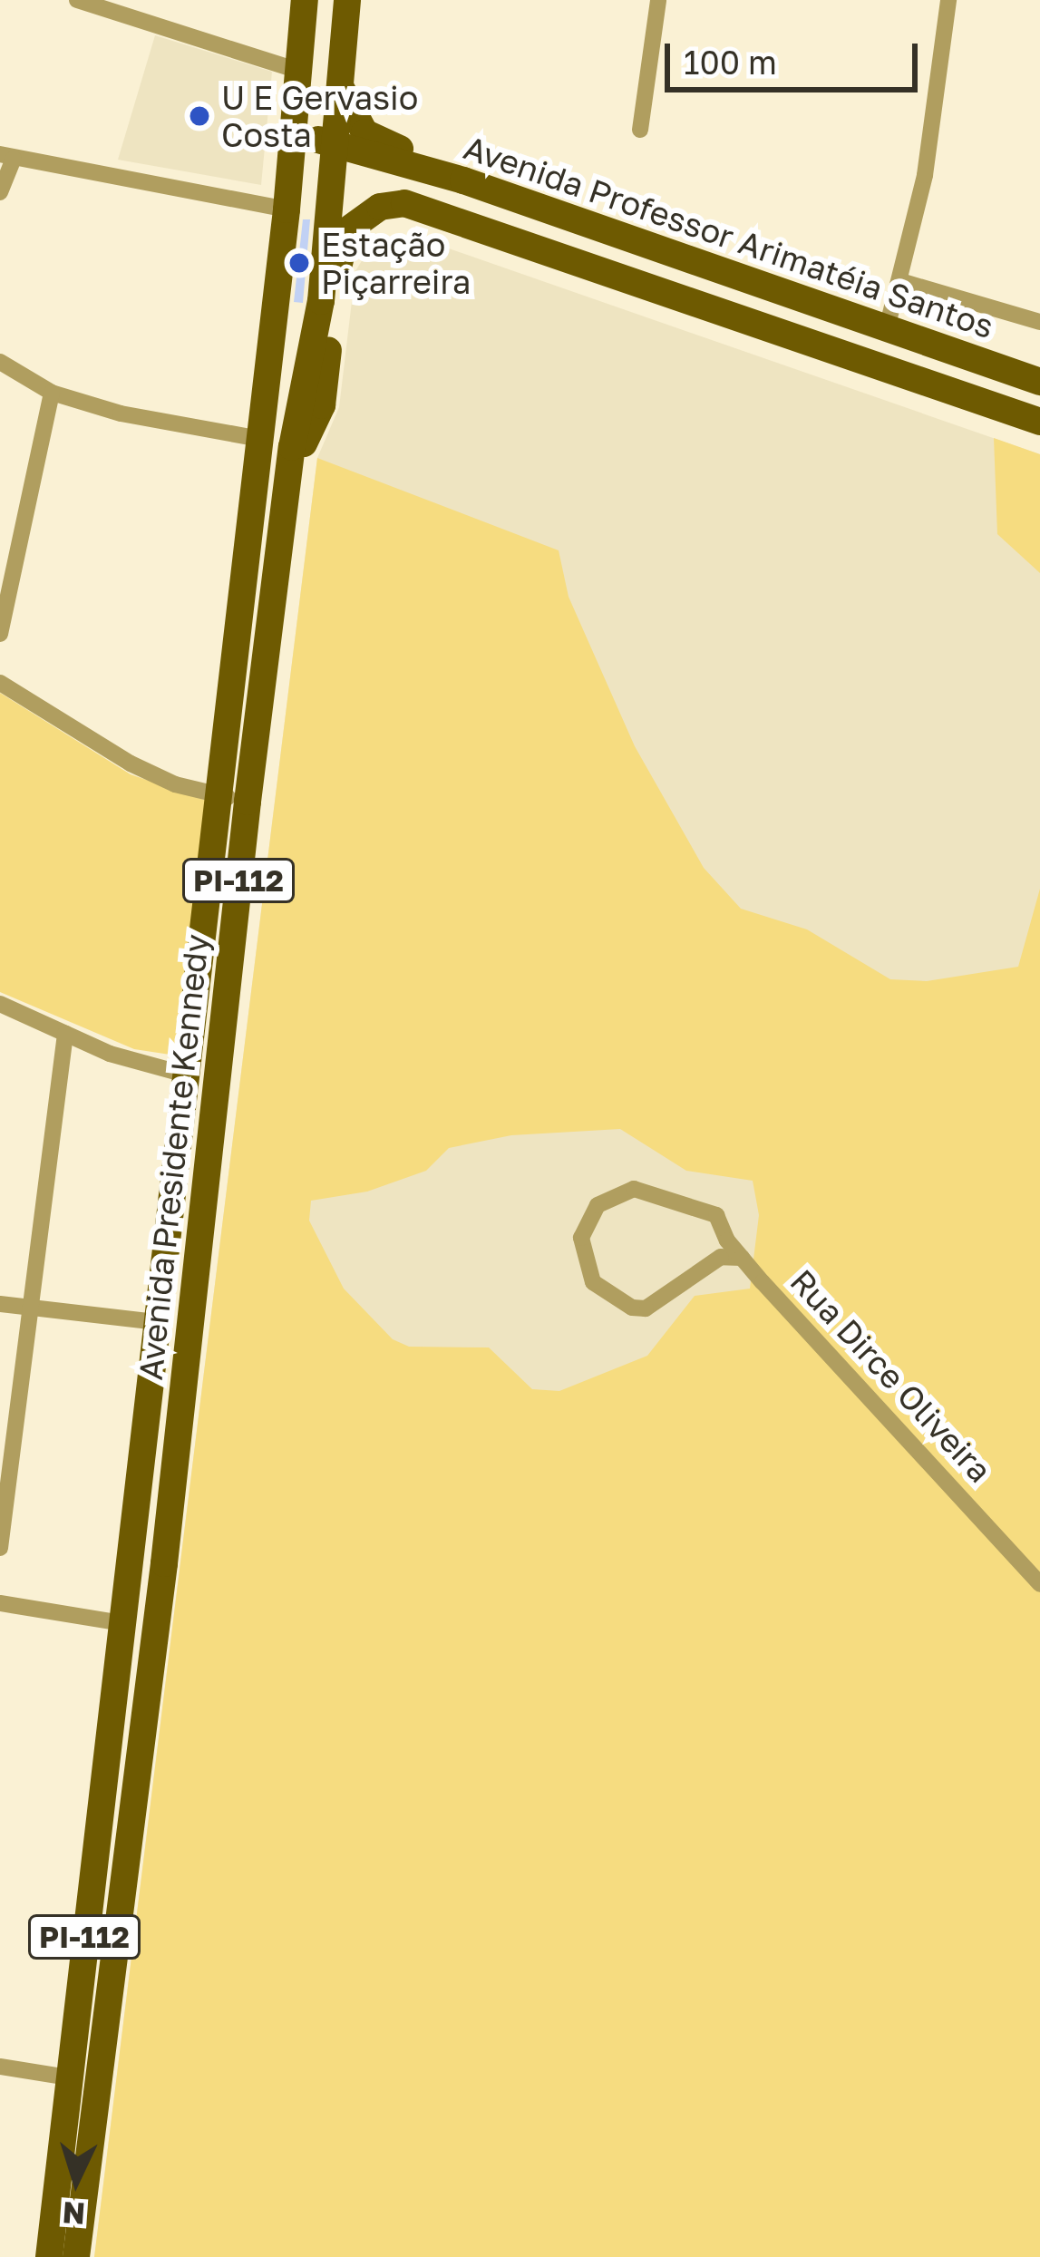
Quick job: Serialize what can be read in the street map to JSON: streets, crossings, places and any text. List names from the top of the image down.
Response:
{
  "streets": {
    "main road": ["Avenida Professor Arimatéia Santos", "PI-112", "Avenida Presidente Kennedy"],
    "street": ["Rua Dirce Oliveira"]
  },
  "crossings": [
    ["Avenida Professor Arimatéia Santos", "Avenida Presidente Kennedy"]
  ],
  "places": ["U E Gervasio Costa", "Estação Piçarreira"],
  "scale_bar": "100 m",
  "north": "bottom"
}
